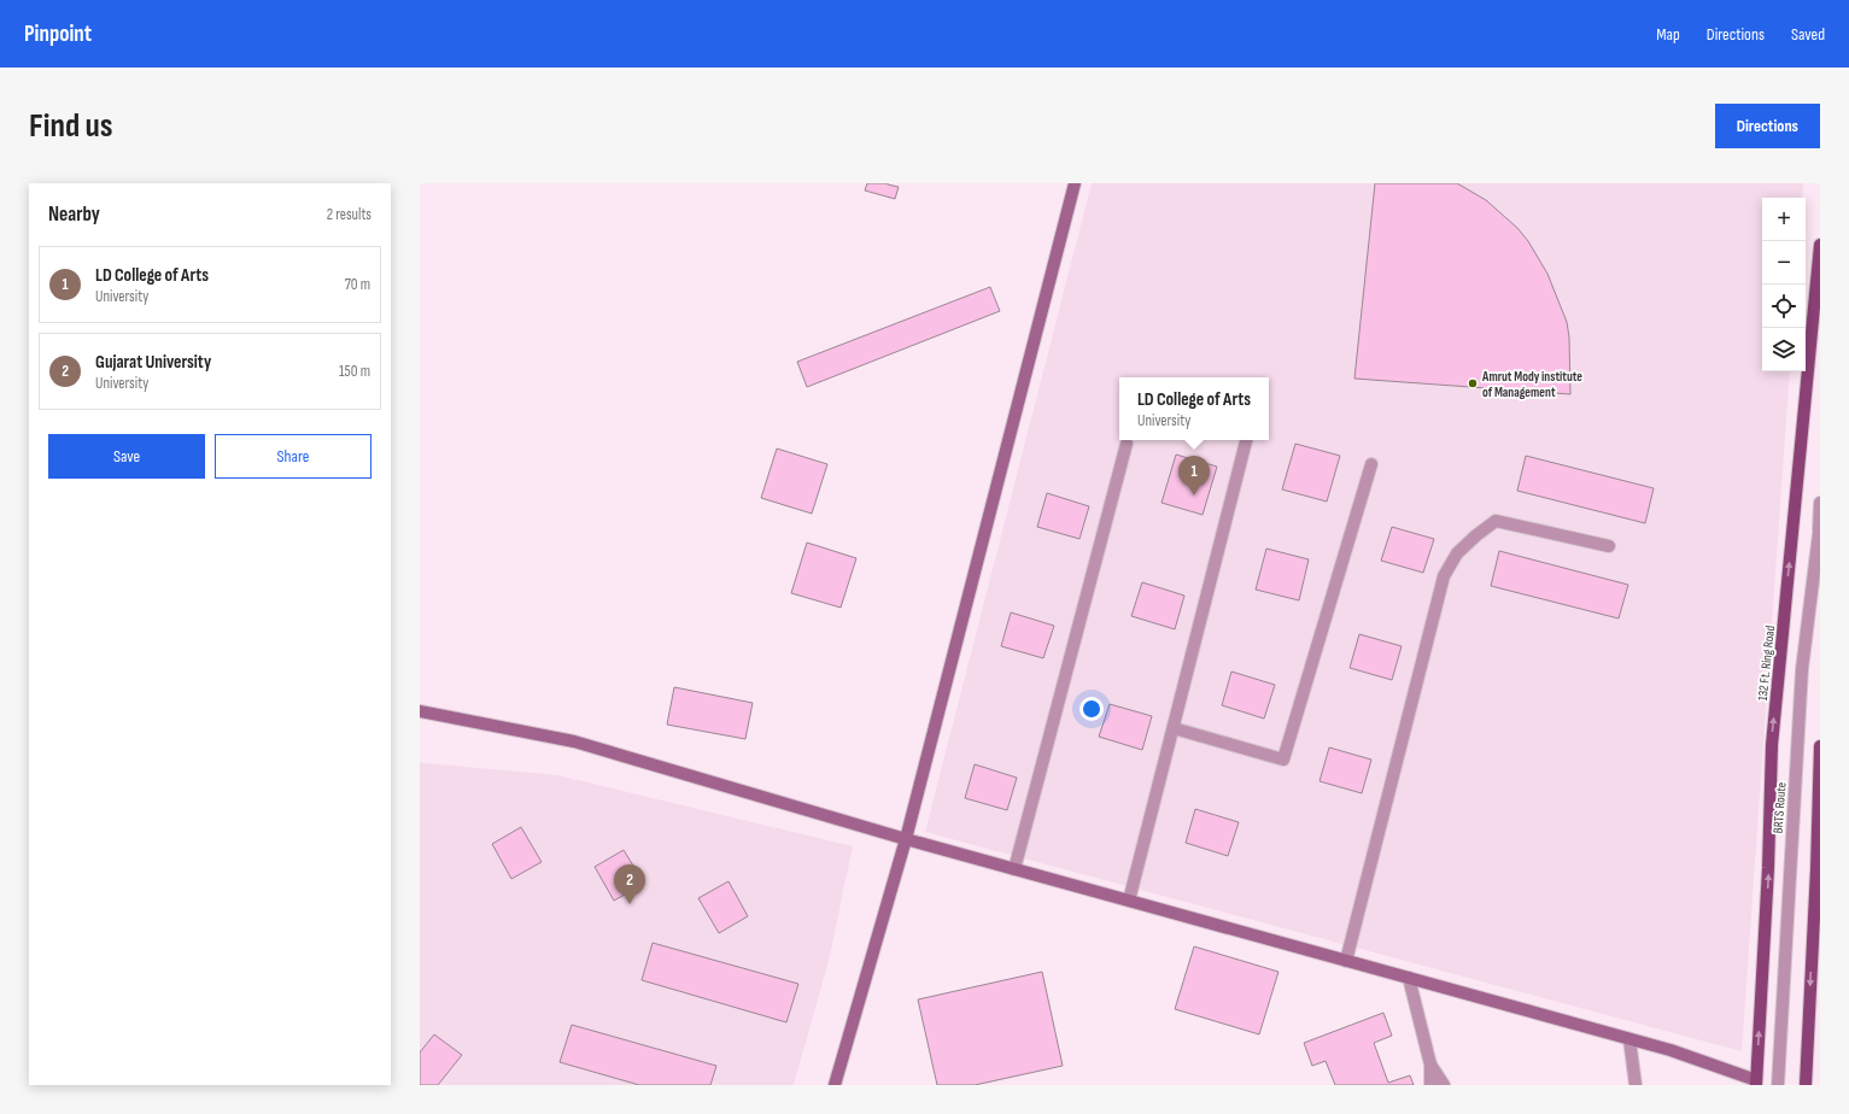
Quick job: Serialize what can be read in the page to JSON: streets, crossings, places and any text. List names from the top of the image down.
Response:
{
  "streets": {
    "main road": ["132 Ft. Ring Road"],
    "street": ["BRTS Route"]
  },
  "places": ["Amrut Mody institute of Management"],
  "page": {
    "header": "Pinpoint",
    "nav": ["Map", "Directions", "Saved"],
    "buttons": [
      "Directions",
      ["Save", "Share"]
    ],
    "title": "Find us",
    "heading": ["Nearby", "2 results"],
    "map_buttons": ["+", "−"],
    "list": [
      {
        "mark": "1",
        "name": "LD College of Arts",
        "note": "University",
        "value": "70 m"
      },
      {
        "mark": "2",
        "name": "Gujarat University",
        "note": "University",
        "value": "150 m"
      }
    ],
    "popup": ["LD College of Arts", "University"],
    "pins": ["1", "2"]
  }
}
